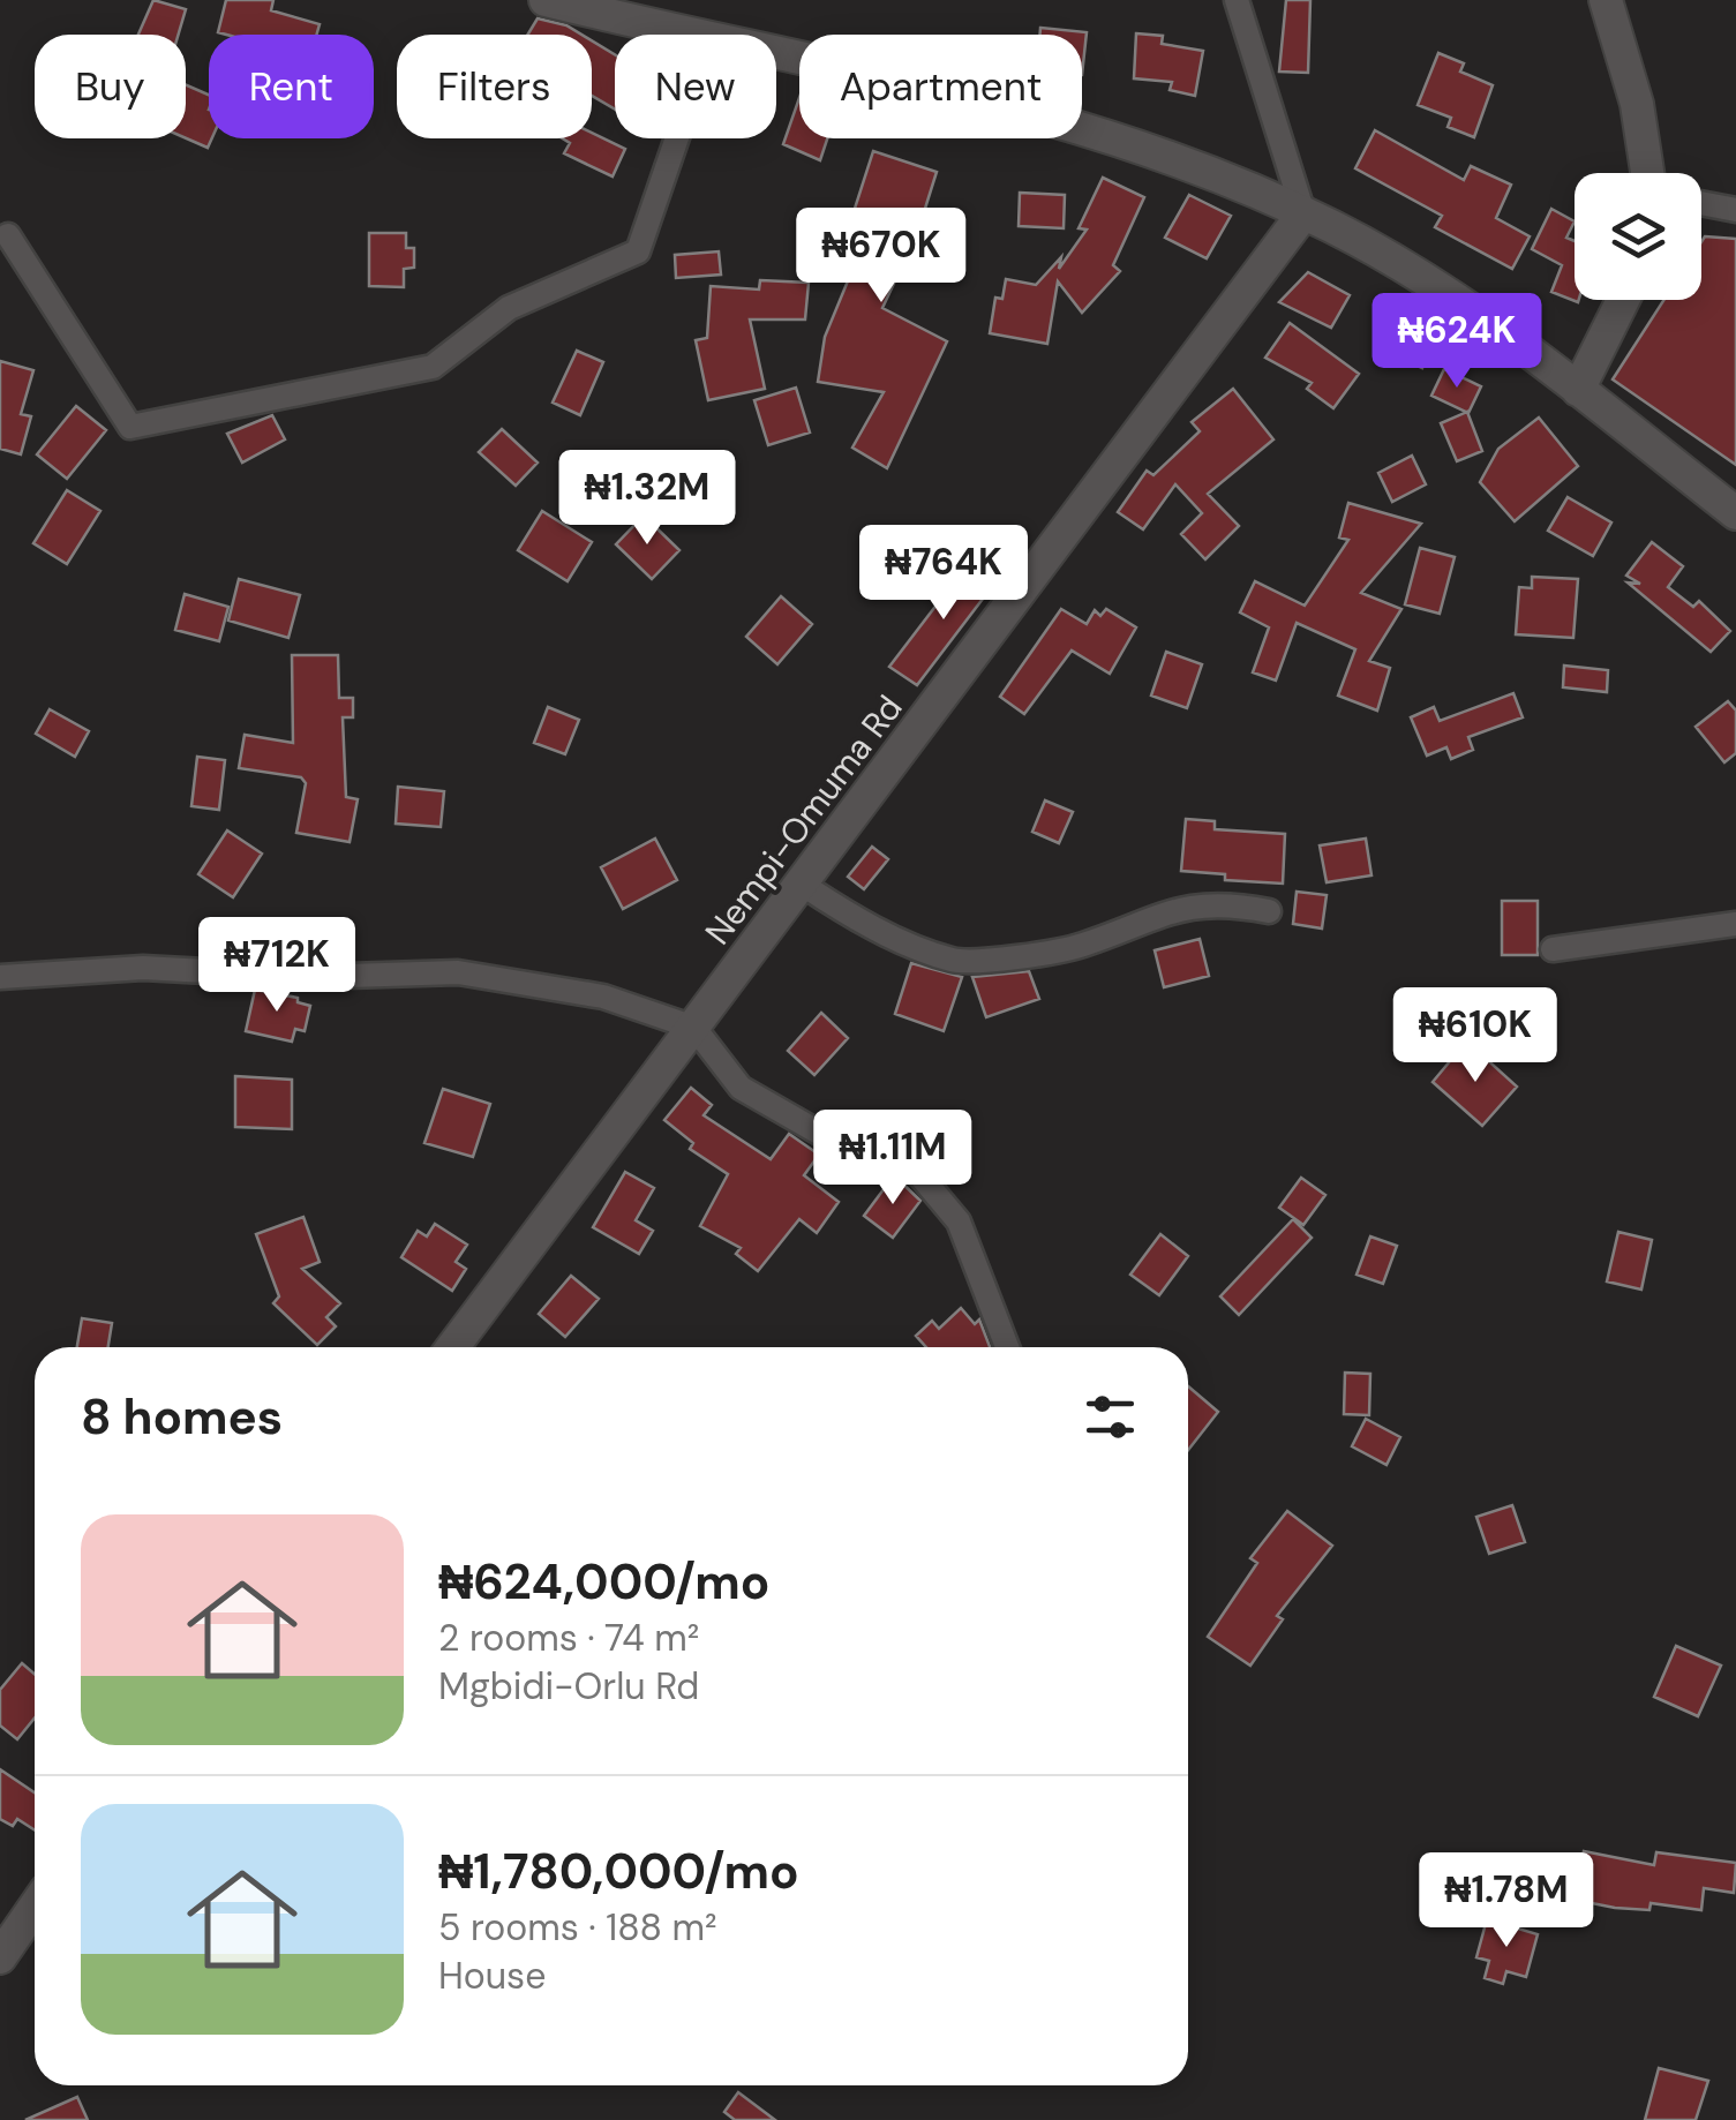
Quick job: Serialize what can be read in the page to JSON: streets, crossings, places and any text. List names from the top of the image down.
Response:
{
  "streets": {
    "street": ["Nempi-Omuma Rd"]
  },
  "page": {
    "chip": [
      "Buy",
      "Rent",
      "Filters",
      "New",
      "Apartment"
    ],
    "price": [
      "₦670K",
      "₦624K",
      "₦1.32M",
      "₦764K",
      "₦712K",
      "₦610K",
      "₦1.11M",
      "₦1.78M"
    ],
    "heading": "8 homes",
    "list": [
      {
        "name": "₦624,000/mo",
        "note": "2 rooms · 74 m² · Mgbidi-Orlu Rd"
      },
      {
        "name": "₦1,780,000/mo",
        "note": "5 rooms · 188 m² · House"
      }
    ]
  }
}
